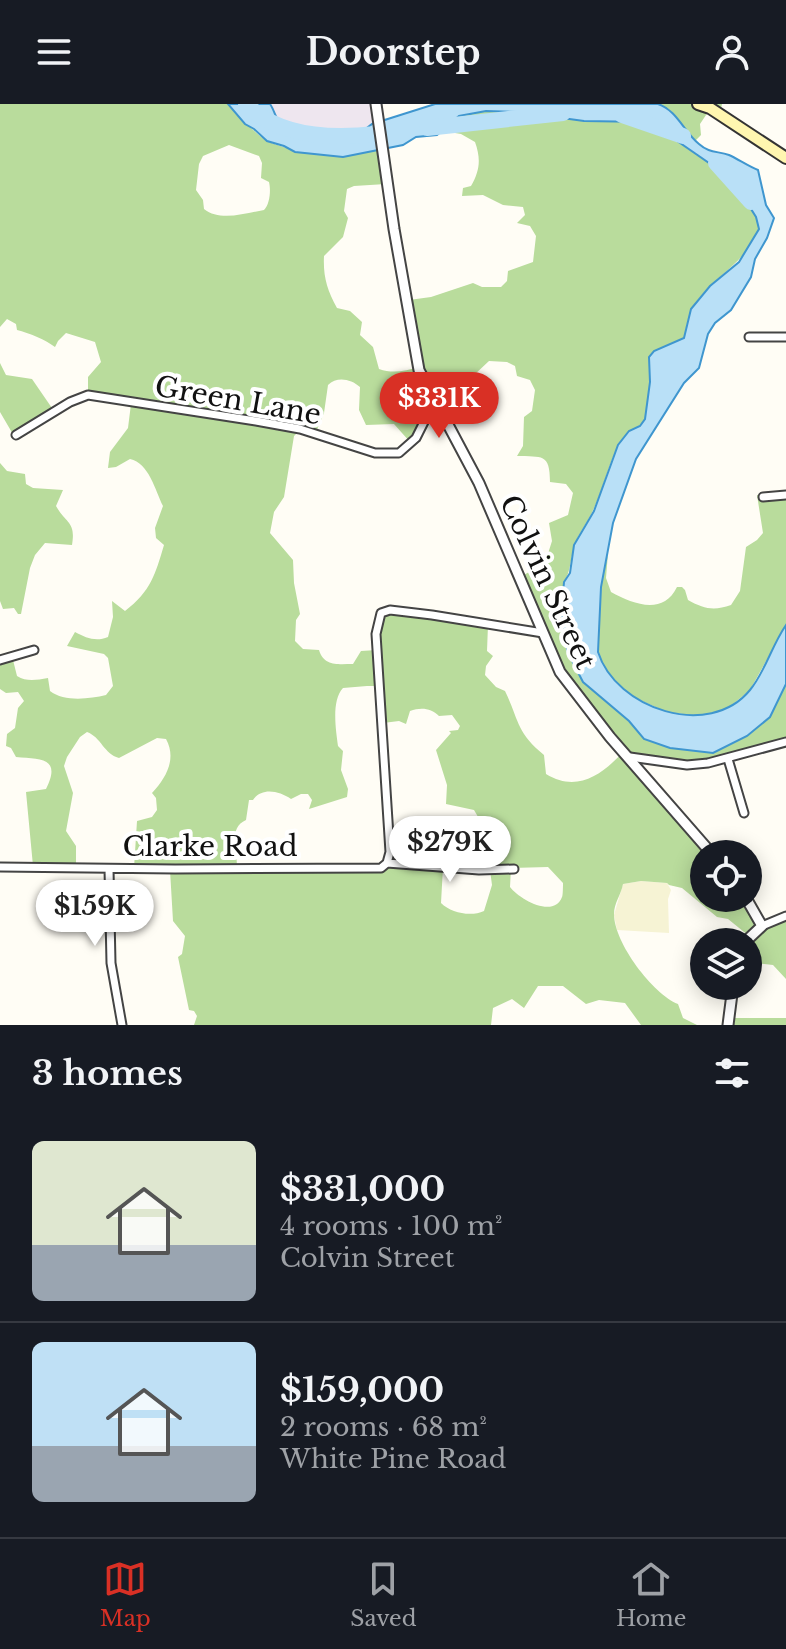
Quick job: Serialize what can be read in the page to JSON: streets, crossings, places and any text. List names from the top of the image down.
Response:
{
  "streets": {
    "street": ["Green Lane", "Colvin Street", "Clarke Road"]
  },
  "crossings": [
    ["Green Lane", "Colvin Street"]
  ],
  "page": {
    "header": "Doorstep",
    "price": ["$331K", "$279K", "$159K"],
    "heading": "3 homes",
    "list": [
      {
        "name": "$331,000",
        "note": "4 rooms · 100 m² · Colvin Street"
      },
      {
        "name": "$159,000",
        "note": "2 rooms · 68 m² · White Pine Road"
      }
    ],
    "tabs": ["Map", "Saved", "Home"]
  }
}
